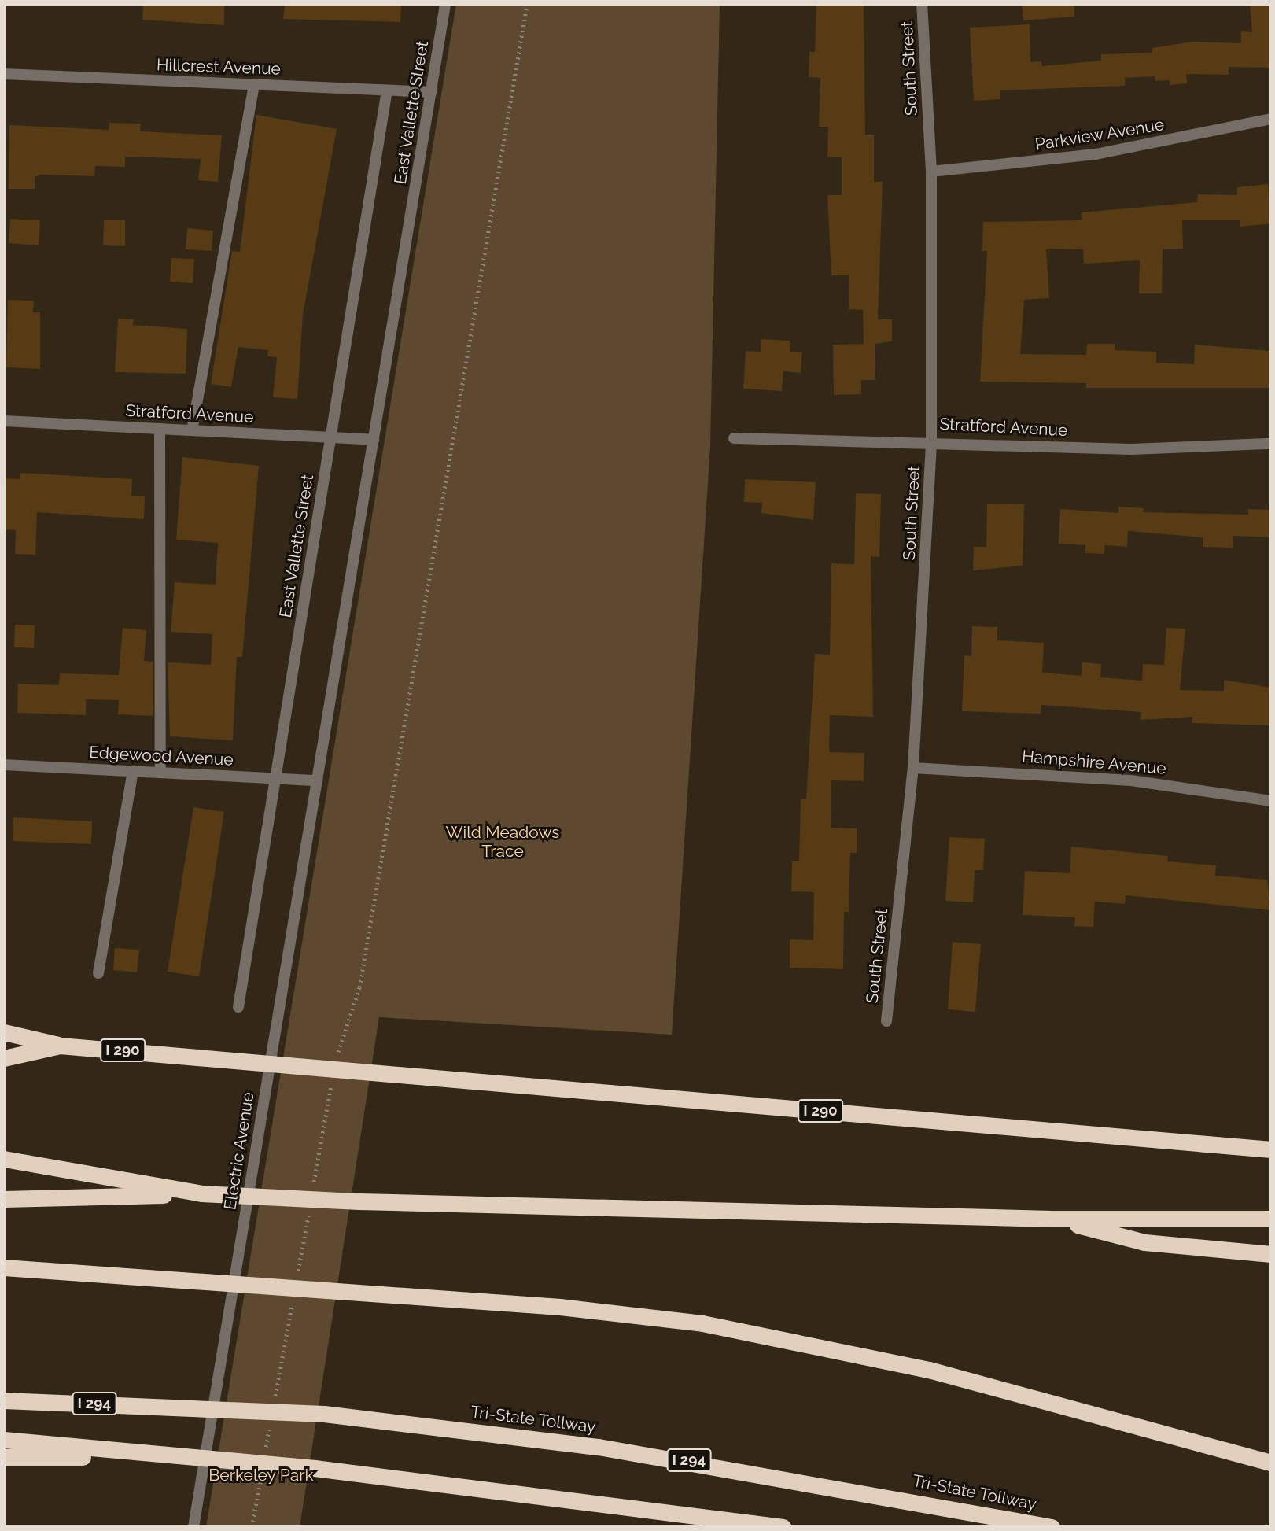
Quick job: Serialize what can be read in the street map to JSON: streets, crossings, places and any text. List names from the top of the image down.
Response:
{
  "streets": {
    "highway": ["I 290", "I 294", "Tri-State Tollway"],
    "street": [
      "Hillcrest Avenue",
      "South Street",
      "East Vallette Street",
      "Parkview Avenue",
      "Stratford Avenue",
      "Edgewood Avenue",
      "Hampshire Avenue",
      "Electric Avenue"
    ]
  },
  "crossings": [
    ["Hillcrest Avenue", "East Vallette Street"],
    ["South Street", "Parkview Avenue"],
    ["South Street", "Stratford Avenue"],
    ["South Street", "Hampshire Avenue"],
    ["East Vallette Street", "Stratford Avenue"],
    ["East Vallette Street", "Edgewood Avenue"],
    ["East Vallette Street", "Electric Avenue"],
    ["Edgewood Avenue", "Electric Avenue"]
  ],
  "parks": ["Wild Meadows Trace", "Berkeley Park"]
}
